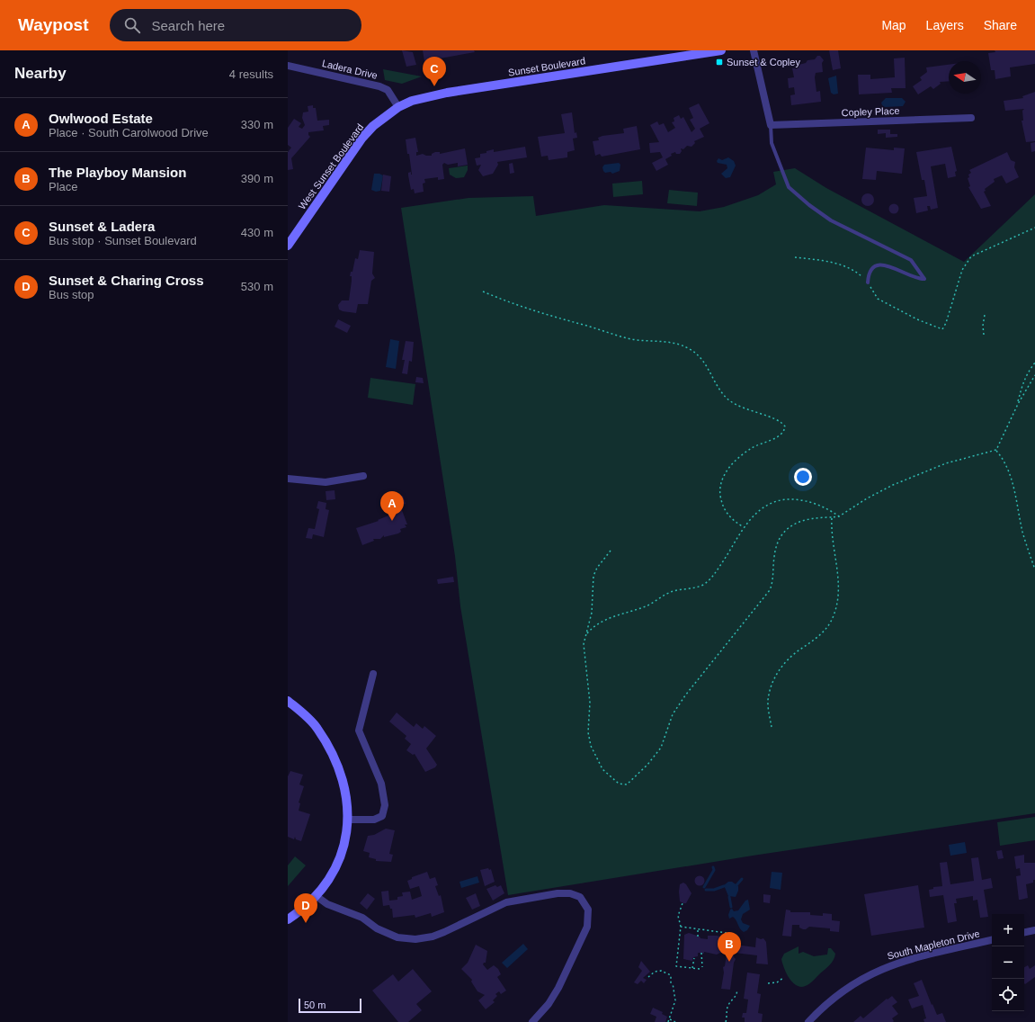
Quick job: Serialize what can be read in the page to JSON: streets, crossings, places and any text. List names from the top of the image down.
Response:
{
  "streets": {
    "main road": ["Sunset Boulevard", "West Sunset Boulevard"],
    "street": ["Ladera Drive", "Copley Place", "South Mapleton Drive"]
  },
  "crossings": [
    ["Sunset Boulevard", "Ladera Drive"],
    ["Sunset Boulevard", "West Sunset Boulevard"],
    ["Ladera Drive", "West Sunset Boulevard"]
  ],
  "places": {
    "transit": ["Sunset & Copley"]
  },
  "scale_bar": "50 m",
  "north": "left",
  "page": {
    "header": "Waypost",
    "search": "Search here",
    "nav": ["Map", "Layers", "Share"],
    "heading": ["Nearby", "4 results"],
    "pins": [
      "C",
      "A",
      "D",
      "B"
    ],
    "list": [
      {
        "mark": "A",
        "name": "Owlwood Estate",
        "note": "Place · South Carolwood Drive",
        "value": "330 m"
      },
      {
        "mark": "B",
        "name": "The Playboy Mansion",
        "note": "Place",
        "value": "390 m"
      },
      {
        "mark": "C",
        "name": "Sunset & Ladera",
        "note": "Bus stop · Sunset Boulevard",
        "value": "430 m"
      },
      {
        "mark": "D",
        "name": "Sunset & Charing Cross",
        "note": "Bus stop",
        "value": "530 m"
      }
    ],
    "map_buttons": ["+", "−"],
    "scale": "50 m"
  }
}
